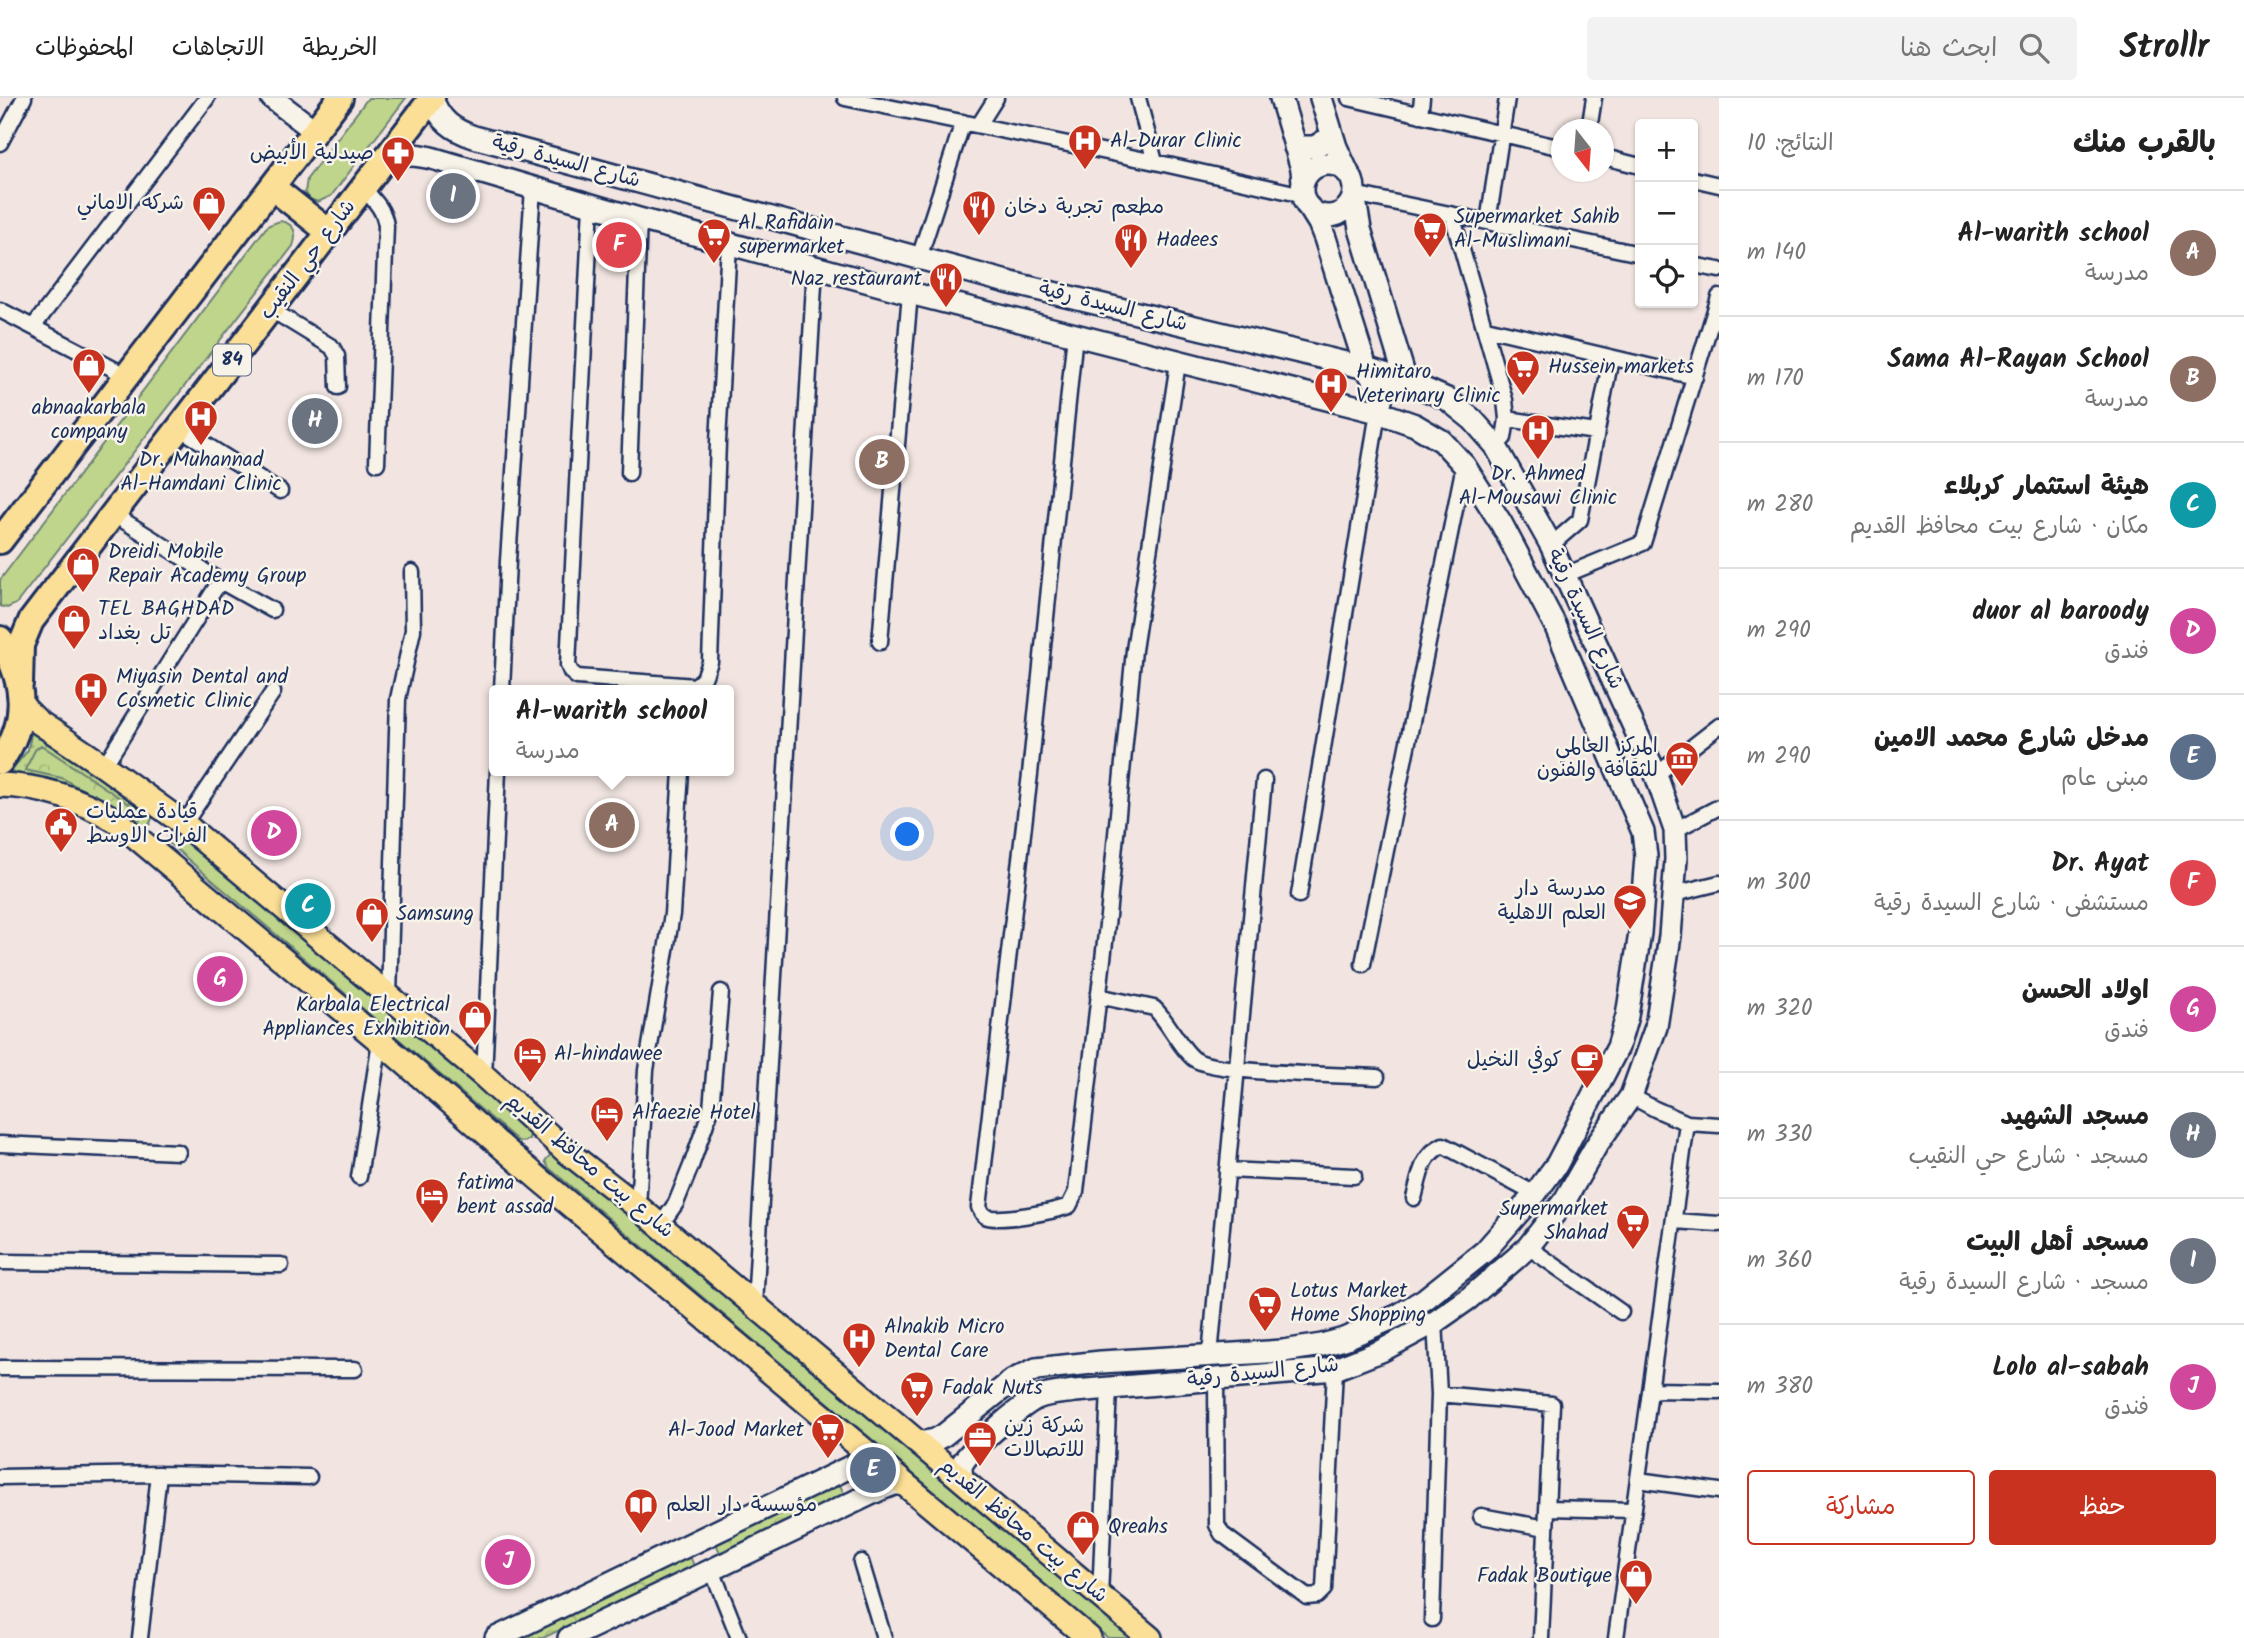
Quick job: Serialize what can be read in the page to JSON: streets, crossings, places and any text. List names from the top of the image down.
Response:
{
  "streets": {
    "highway": ["شارع حي النقيب", "84"],
    "main road": ["شارع السيدة رقية", "شارع بيت محافظ القديم"]
  },
  "crossings": [
    ["شارع السيدة رقية", "شارع حي النقيب"],
    ["شارع السيدة رقية", "شارع بيت محافظ القديم"],
    ["شارع حي النقيب", "84"],
    ["شارع حي النقيب", "شارع بيت محافظ القديم"],
    ["84", "شارع بيت محافظ القديم"]
  ],
  "places": {
    "hospital": [
      "Al-Durar Clinic",
      "Himitaro Veterinary Clinic",
      "Dr. Muhannad Al-Hamdani Clinic",
      "Dr. Ahmed Al-Mousawi Clinic",
      "Miyasin Dental and Cosmetic Clinic",
      "Alnakib Micro Dental Care"
    ],
    "pharmacy": ["صيدلية الأبيض"],
    "shop": [
      "شركه الاماني",
      "abnaakarbala company",
      "Dreidi Mobile Repair Academy Group",
      "TEL BAGHDAD تل بغداد",
      "Samsung",
      "Karbala Electrical Appliances Exhibition",
      "Qreahs",
      "Fadak Boutique"
    ],
    "restaurant": ["مطعم تجربة دخان", "Hadees", "Naz restaurant"],
    "supermarket": [
      "Supermarket Sahib Al-Muslimani",
      "Al Rafidain supermarket",
      "Hussein markets",
      "Supermarket Shahad",
      "Lotus Market Home Shopping",
      "Fadak Nuts",
      "Al-Jood Market"
    ],
    "museum": ["المركز العالمي للثقافة والفنون"],
    "public building": ["قيادة عمليات الفرات الاوسط"],
    "school or university": ["مدرسة دار العلم الاهلية"],
    "hotel": ["Al-hindawee", "Alfaezie Hotel", "fatima bent assad"],
    "cafe": ["كوفي النخيل"],
    "office": ["شركة زين للاتصالات"],
    "library": ["مؤسسة دار العلم"]
  },
  "north": "bottom",
  "page": {
    "header": "Strollr",
    "search": "ابحث هنا",
    "nav": ["الخريطة", "الاتجاهات", "المحفوظات"],
    "heading": ["بالقرب منك", "النتائج: 10"],
    "map_buttons": ["+", "−"],
    "pins": [
      "I",
      "F",
      "H",
      "B",
      "A",
      "D",
      "C",
      "G",
      "E",
      "J"
    ],
    "list": [
      {
        "mark": "A",
        "name": "Al-warith school",
        "note": "مدرسة",
        "value": "140 m"
      },
      {
        "mark": "B",
        "name": "Sama Al-Rayan School",
        "note": "مدرسة",
        "value": "170 m"
      },
      {
        "mark": "C",
        "name": "هيئة استثمار كربلاء",
        "note": "مكان · شارع بيت محافظ القديم",
        "value": "280 m"
      },
      {
        "mark": "D",
        "name": "duor al baroody",
        "note": "فندق",
        "value": "290 m"
      },
      {
        "mark": "E",
        "name": "مدخل شارع محمد الامين",
        "note": "مبنى عام",
        "value": "290 m"
      },
      {
        "mark": "F",
        "name": "Dr. Ayat",
        "note": "مستشفى · شارع السيدة رقية",
        "value": "300 m"
      },
      {
        "mark": "G",
        "name": "اولاد الحسن",
        "note": "فندق",
        "value": "320 m"
      },
      {
        "mark": "H",
        "name": "مسجد الشهيد",
        "note": "مسجد · شارع حي النقيب",
        "value": "330 m"
      },
      {
        "mark": "I",
        "name": "مسجد أهل البيت",
        "note": "مسجد · شارع السيدة رقية",
        "value": "360 m"
      },
      {
        "mark": "J",
        "name": "Lolo al-sabah",
        "note": "فندق",
        "value": "380 m"
      }
    ],
    "popup": ["Al-warith school", "مدرسة"],
    "buttons": ["حفظ", "مشاركة"]
  }
}
